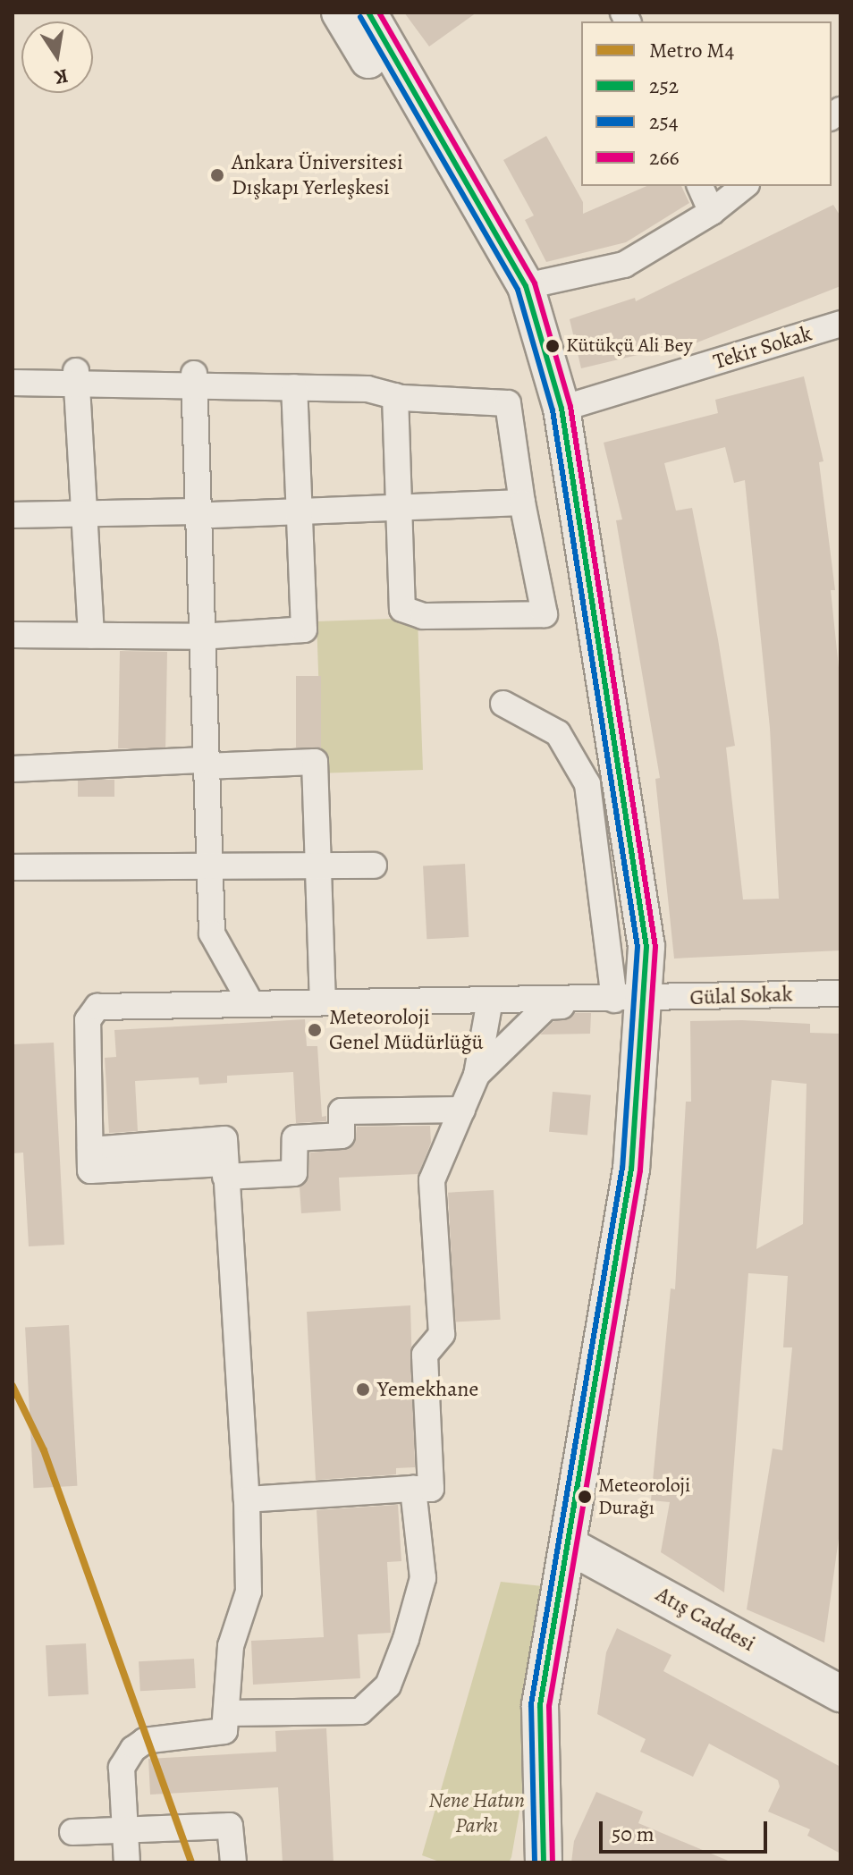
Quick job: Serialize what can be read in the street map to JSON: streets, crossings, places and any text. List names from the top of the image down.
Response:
{
  "streets": {
    "main road": ["Atış Caddesi"],
    "street": ["Tekir Sokak", "Gülal Sokak"]
  },
  "parks": ["Nene Hatun Parkı"],
  "places": [
    "Ankara Üniversitesi Dışkapı Yerleşkesi",
    "Kütükçü Ali Bey",
    "Meteoroloji Genel Müdürlüğü",
    "Yemekhane",
    "Meteoroloji Durağı"
  ],
  "lines": [
    "transit line 252",
    "transit line 266",
    "transit line 254",
    "metro line M4"
  ],
  "legend": [
    "Metro M4",
    "252",
    "254",
    "266"
  ],
  "scale_bar": "50 m",
  "north": "bottom"
}
